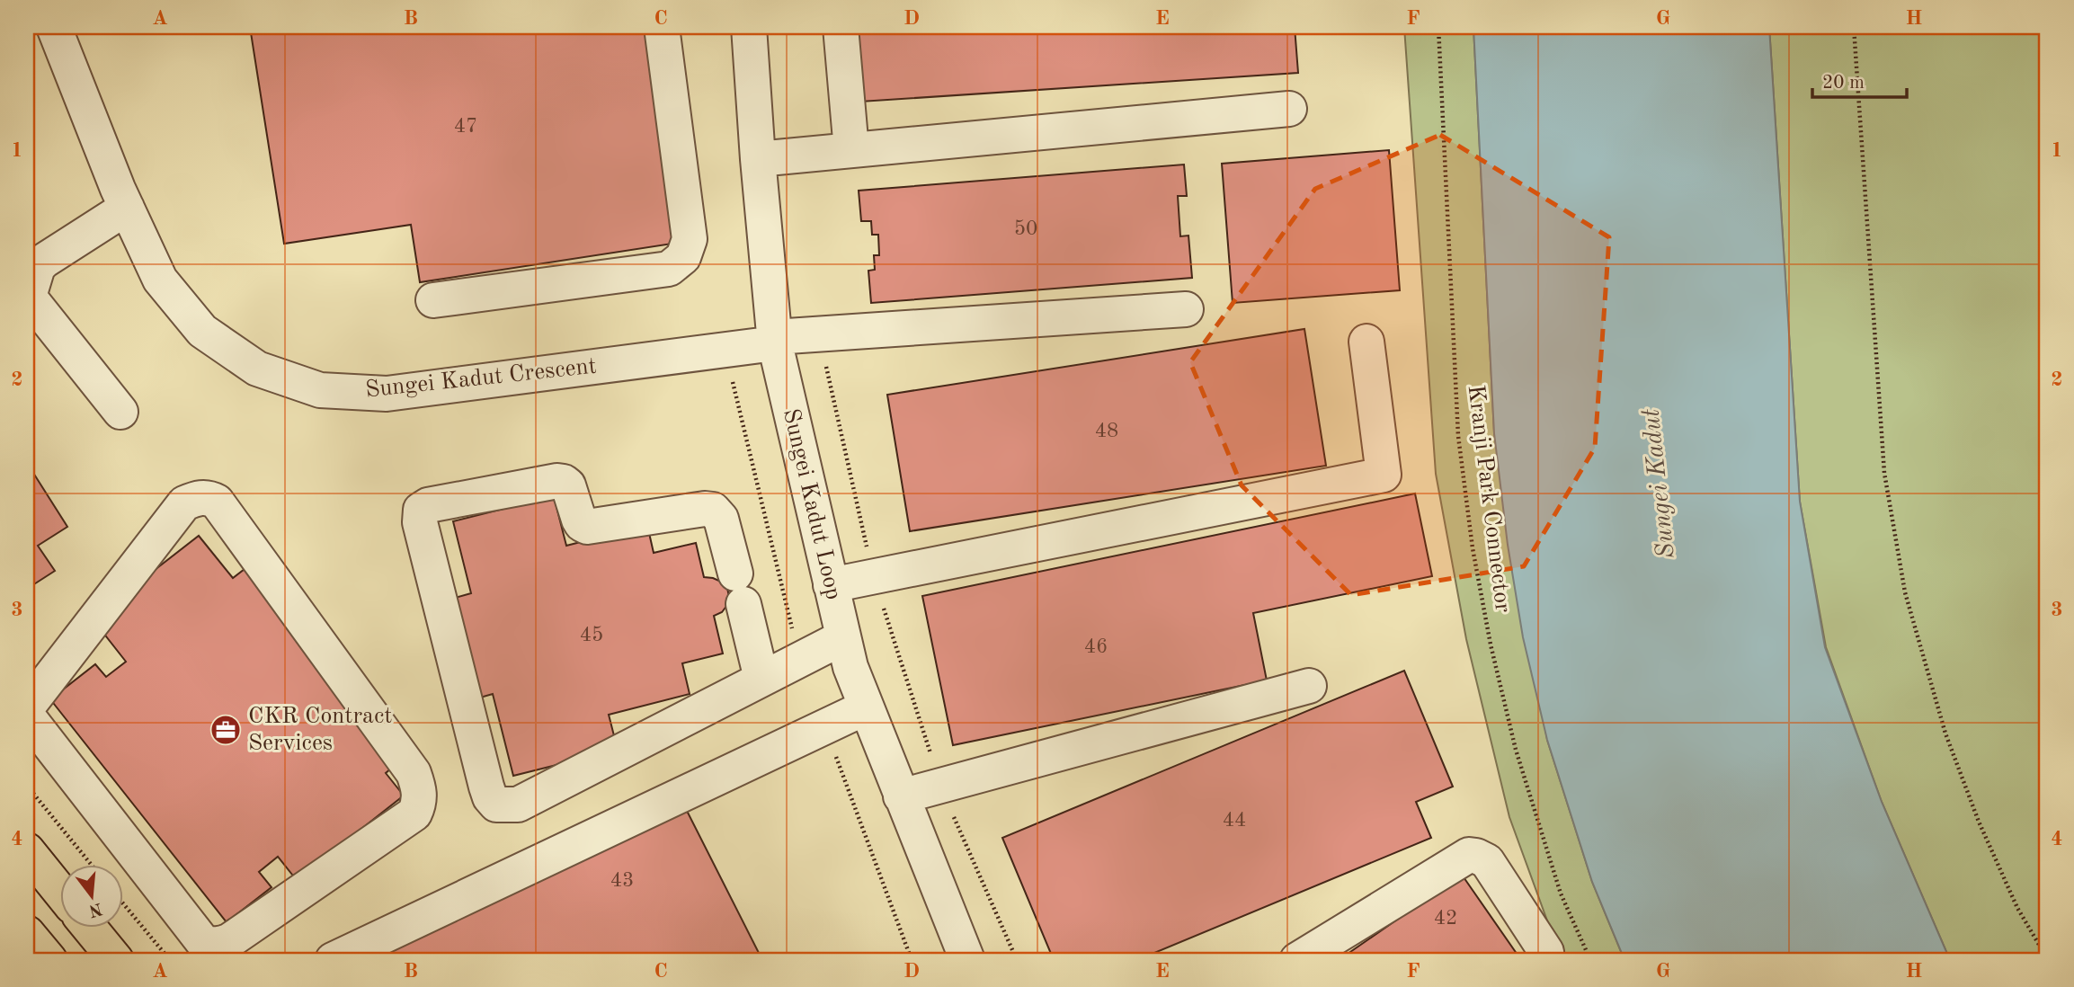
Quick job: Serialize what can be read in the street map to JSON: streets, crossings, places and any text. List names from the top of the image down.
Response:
{
  "streets": {
    "street": ["Sungei Kadut Crescent", "Sungei Kadut Loop"],
    "path": ["Kranji Park Connector"]
  },
  "crossings": [
    ["Sungei Kadut Crescent", "Sungei Kadut Loop"]
  ],
  "water": ["Sungei Kadut"],
  "places": {
    "office": ["CKR Contract Services"]
  },
  "house_numbers": [
    "47",
    "50",
    "48",
    "45",
    "46",
    "44",
    "43",
    "42"
  ],
  "scale_bar": "20 m",
  "north": "bottom",
  "grid": {
    "columns": [
      "A",
      "B",
      "C",
      "D",
      "E",
      "F",
      "G",
      "H"
    ],
    "rows": [
      "1",
      "2",
      "3",
      "4"
    ]
  }
}
